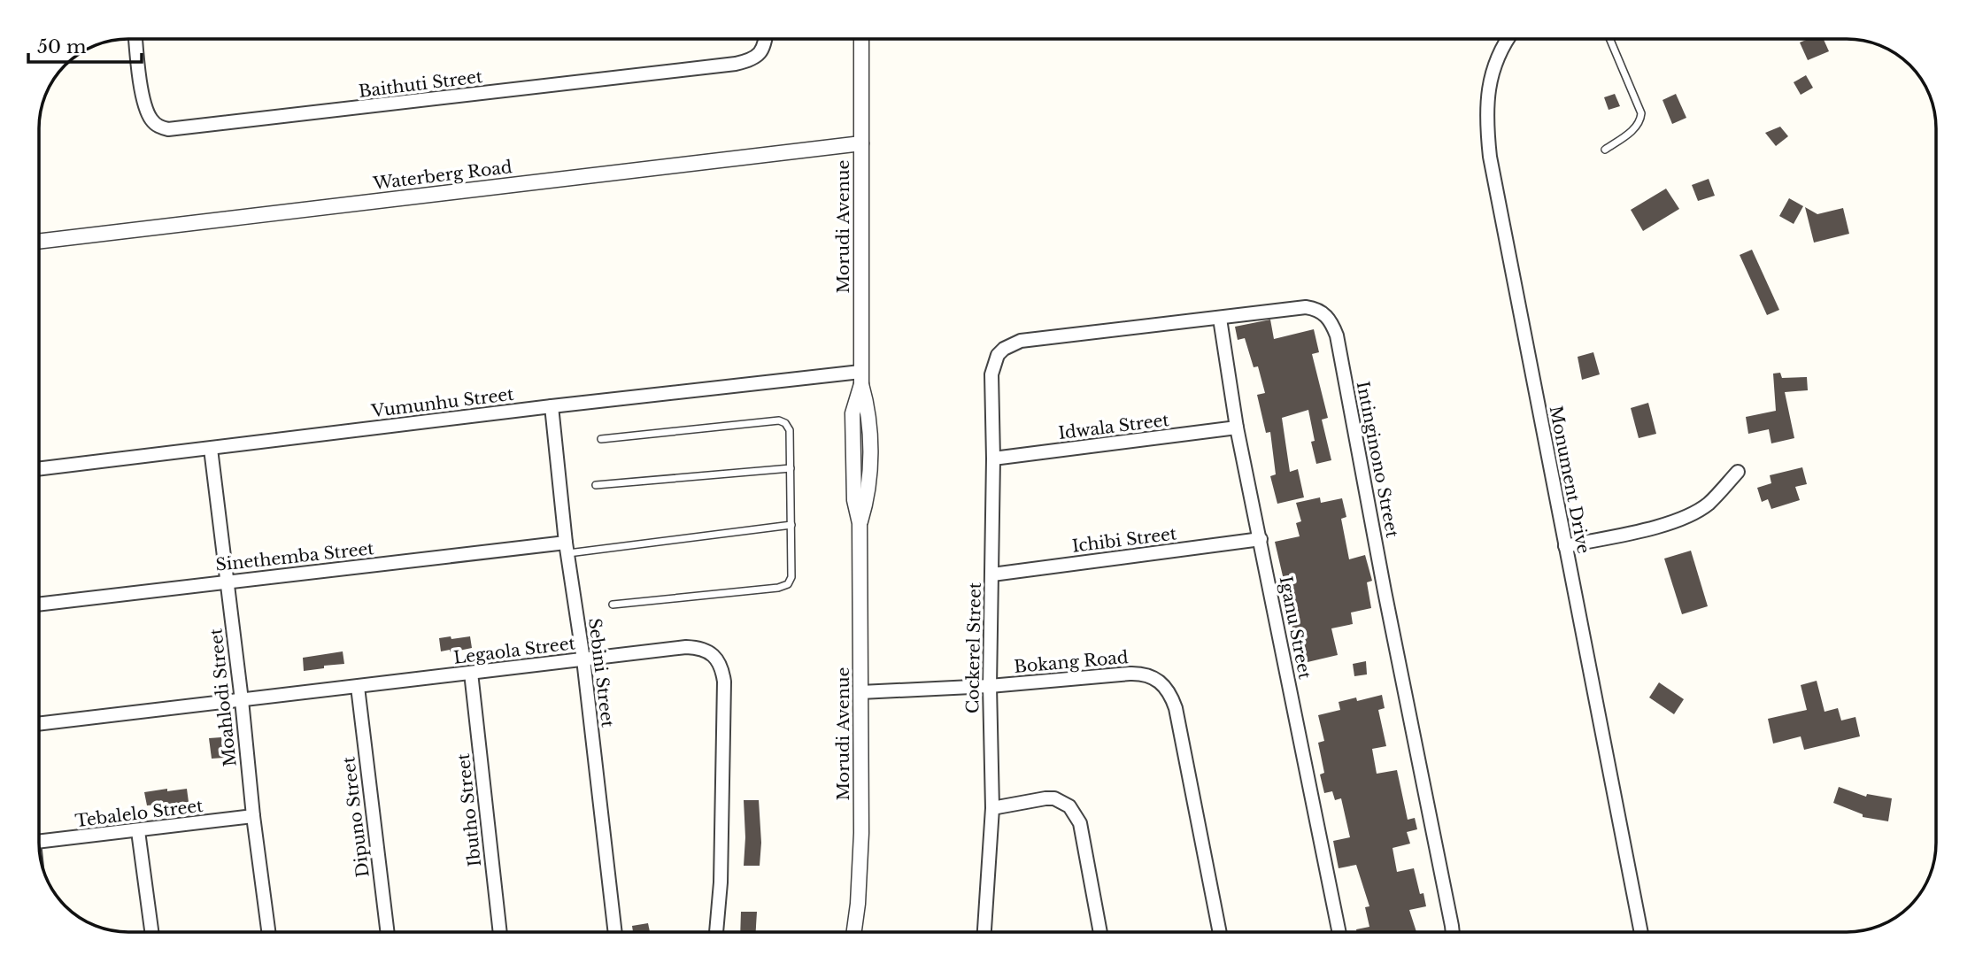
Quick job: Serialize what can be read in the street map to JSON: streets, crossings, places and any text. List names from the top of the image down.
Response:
{
  "streets": {
    "street": [
      "Baithuti Street",
      "Waterberg Road",
      "Morudi Avenue",
      "Vumunhu Street",
      "Idwala Street",
      "Intinginono Street",
      "Monument Drive",
      "Ichibi Street",
      "Sinethemba Street",
      "Iganu Street",
      "Cockerel Street",
      "Legaola Street",
      "Bokang Road",
      "Sebini Street",
      "Moahlodi Street",
      "Ibutho Street",
      "Tebalelo Street",
      "Dipuno Street"
    ]
  },
  "crossings": [
    ["Waterberg Road", "Morudi Avenue"],
    ["Morudi Avenue", "Vumunhu Street"],
    ["Morudi Avenue", "Bokang Road"],
    ["Vumunhu Street", "Sebini Street"],
    ["Vumunhu Street", "Moahlodi Street"],
    ["Idwala Street", "Iganu Street"],
    ["Idwala Street", "Cockerel Street"],
    ["Intinginono Street", "Iganu Street"],
    ["Intinginono Street", "Cockerel Street"],
    ["Ichibi Street", "Iganu Street"],
    ["Ichibi Street", "Cockerel Street"],
    ["Sinethemba Street", "Sebini Street"],
    ["Sinethemba Street", "Moahlodi Street"],
    ["Cockerel Street", "Bokang Road"],
    ["Legaola Street", "Sebini Street"],
    ["Legaola Street", "Moahlodi Street"],
    ["Legaola Street", "Ibutho Street"],
    ["Legaola Street", "Dipuno Street"],
    ["Moahlodi Street", "Tebalelo Street"]
  ],
  "scale_bar": "50 m"
}
